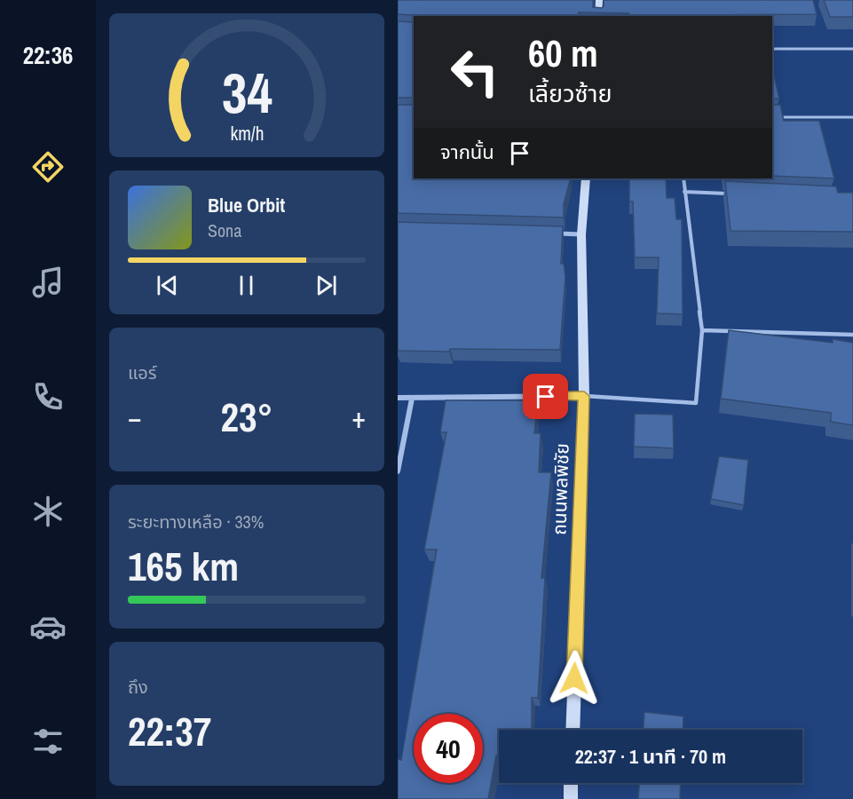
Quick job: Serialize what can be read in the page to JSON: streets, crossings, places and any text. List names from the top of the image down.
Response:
{
  "streets": {
    "street": ["ถนนพลพิชัย"]
  },
  "page": {
    "tabs": "22:36",
    "turn": ["60 m", "เลี้ยวซ้าย"],
    "then": "จากนั้น",
    "song": ["Blue Orbit", "Sona"],
    "tile": [
      "แอร์",
      ["ระยะทางเหลือ · 33%", "165 km"],
      ["ถึง", "22:37"]
    ],
    "heat": ["−", "23°", "+"],
    "limit": "40",
    "trip": "22:37 · 1 นาที · 70 m",
    "gauge": ["34", "km/h"]
  }
}
